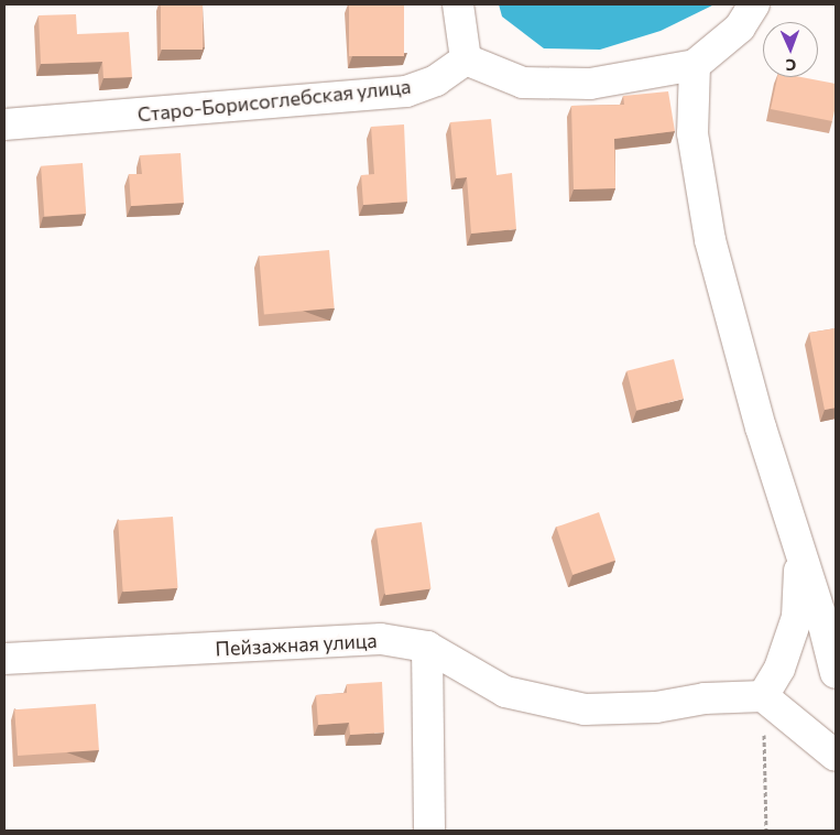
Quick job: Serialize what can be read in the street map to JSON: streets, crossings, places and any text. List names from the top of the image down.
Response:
{
  "streets": {
    "street": ["Старо-Борисоглебская улица", "Пейзажная улица"]
  },
  "north": "bottom"
}
